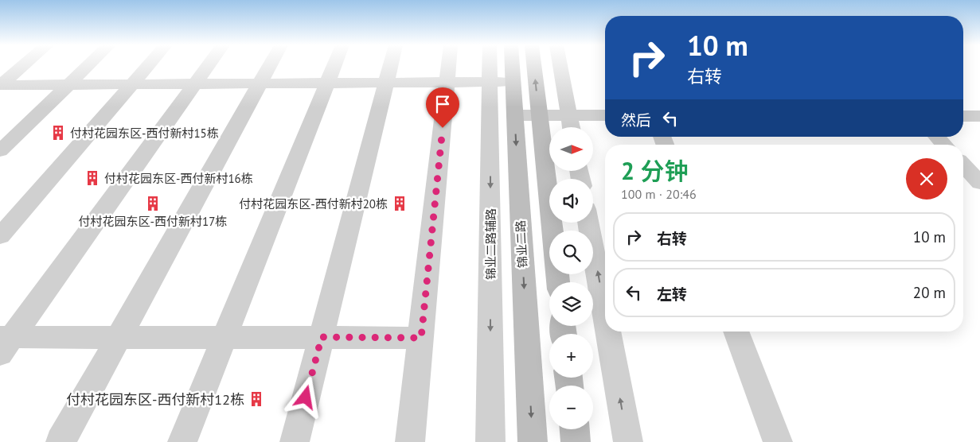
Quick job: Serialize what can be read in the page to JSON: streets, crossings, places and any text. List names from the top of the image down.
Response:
{
  "streets": {
    "main road": ["锦业二路"],
    "street": ["锦业二路辅路"]
  },
  "places": {
    "building": [
      "付村花园东区-西付新村15栋",
      "付村花园东区-西付新村16栋",
      "付村花园东区-西付新村17栋",
      "付村花园东区-西付新村20栋",
      "付村花园东区-西付新村12栋"
    ]
  },
  "north": "right",
  "page": {
    "turn": ["10 m", "右转"],
    "then": "然后",
    "map_buttons": ["+", "−"],
    "heading": ["2 分钟", "100 m · 20:46"],
    "list": [
      {
        "name": "右转",
        "value": "10 m"
      },
      {
        "name": "左转",
        "value": "20 m"
      }
    ]
  }
}
